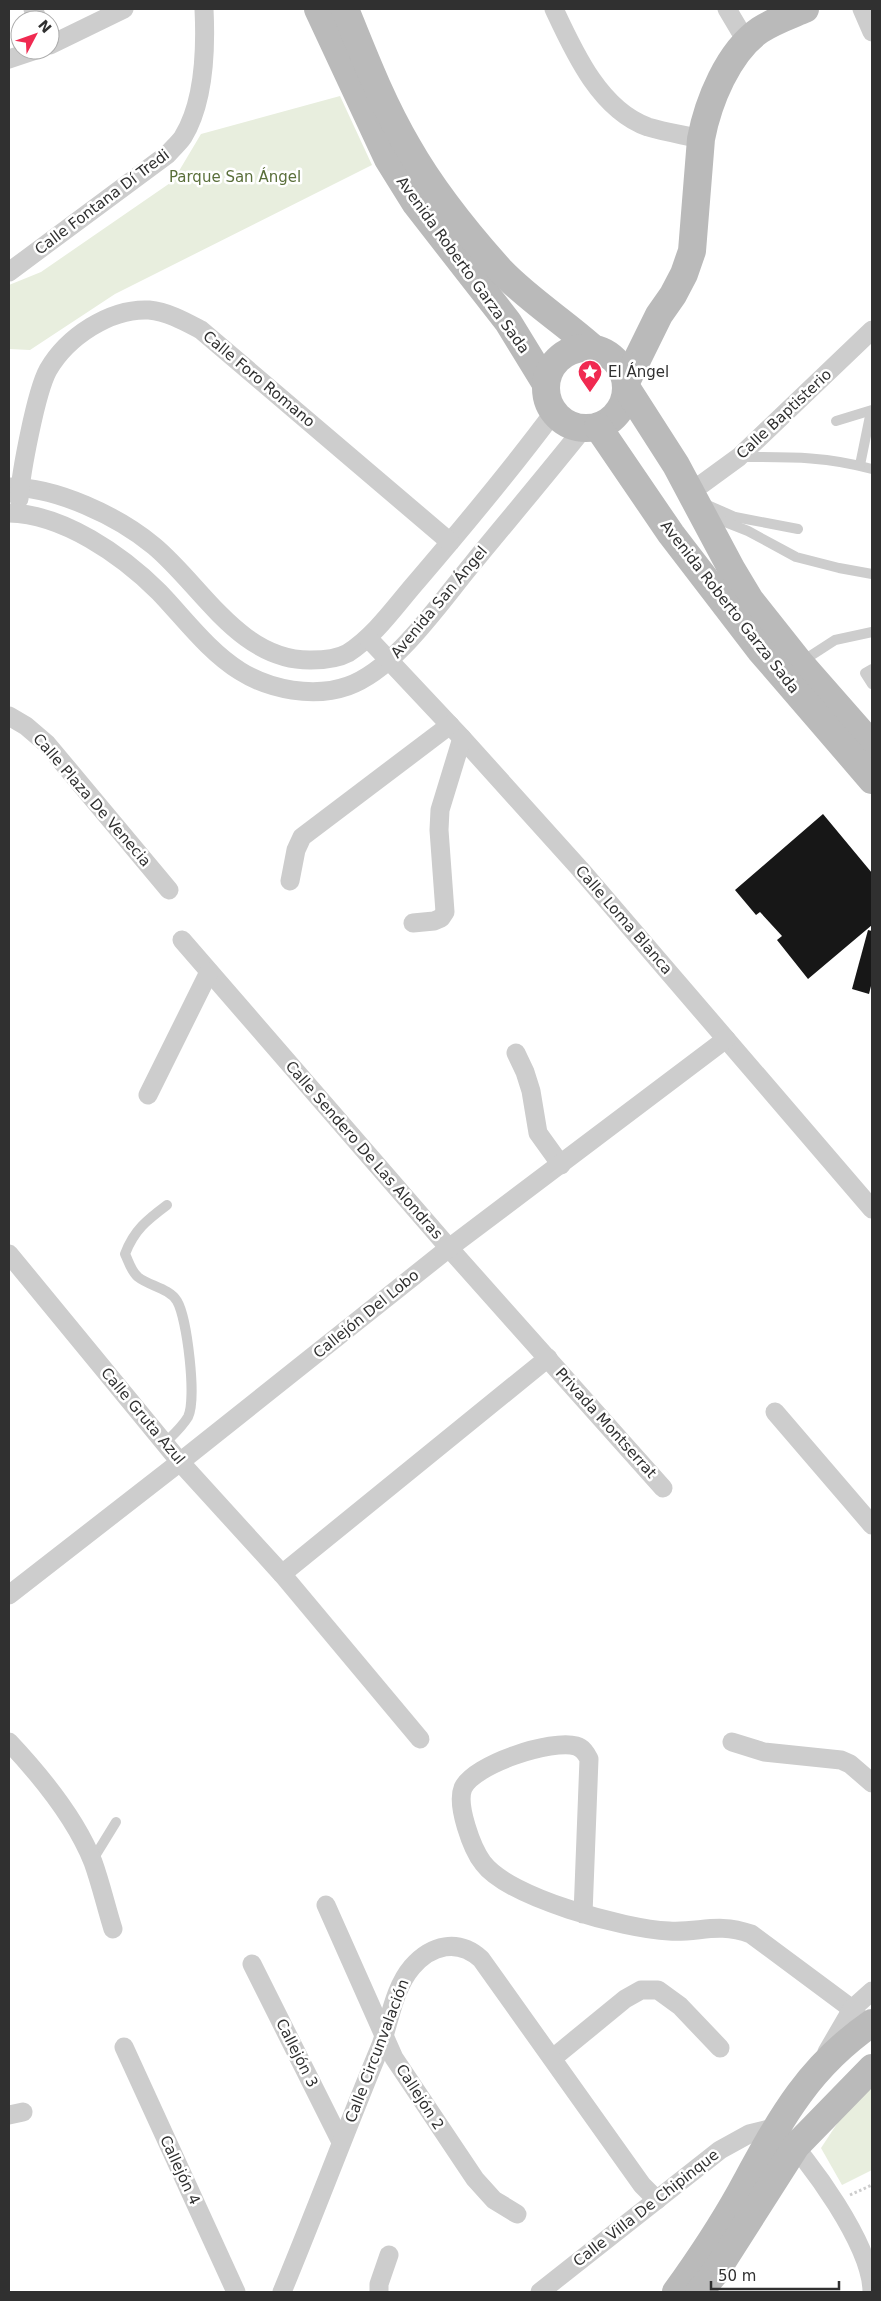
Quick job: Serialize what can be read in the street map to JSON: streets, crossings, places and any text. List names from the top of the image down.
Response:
{
  "streets": {
    "street": [
      "Calle Fontana Dí Tredi",
      "Avenida Roberto Garza Sada",
      "Calle Foro Romano",
      "Calle Baptisterio",
      "Avenida San Ángel",
      "Calle Plaza De Venecia",
      "Calle Loma Blanca",
      "Calle Sendero De Las Alondras",
      "Callejón Del Lobo",
      "Calle Gruta Azul",
      "Privada Montserrat",
      "Calle Circunvalación",
      "Callejón 3",
      "Callejón 2",
      "Callejón 4",
      "Calle Villa De Chipinque"
    ]
  },
  "crossings": [
    ["Avenida Roberto Garza Sada", "Calle Baptisterio"],
    ["Avenida Roberto Garza Sada", "Avenida San Ángel"],
    ["Calle Foro Romano", "Avenida San Ángel"],
    ["Avenida San Ángel", "Calle Loma Blanca"],
    ["Calle Loma Blanca", "Callejón Del Lobo"],
    ["Calle Sendero De Las Alondras", "Callejón Del Lobo"],
    ["Calle Sendero De Las Alondras", "Privada Montserrat"],
    ["Callejón Del Lobo", "Calle Gruta Azul"],
    ["Calle Circunvalación", "Callejón 3"],
    ["Calle Circunvalación", "Callejón 2"],
    ["Calle Circunvalación", "Calle Villa De Chipinque"]
  ],
  "parks": ["Parque San Ángel"],
  "places": {
    "place": ["El Ángel"]
  },
  "scale_bar": "50 m",
  "north": "top right"
}
